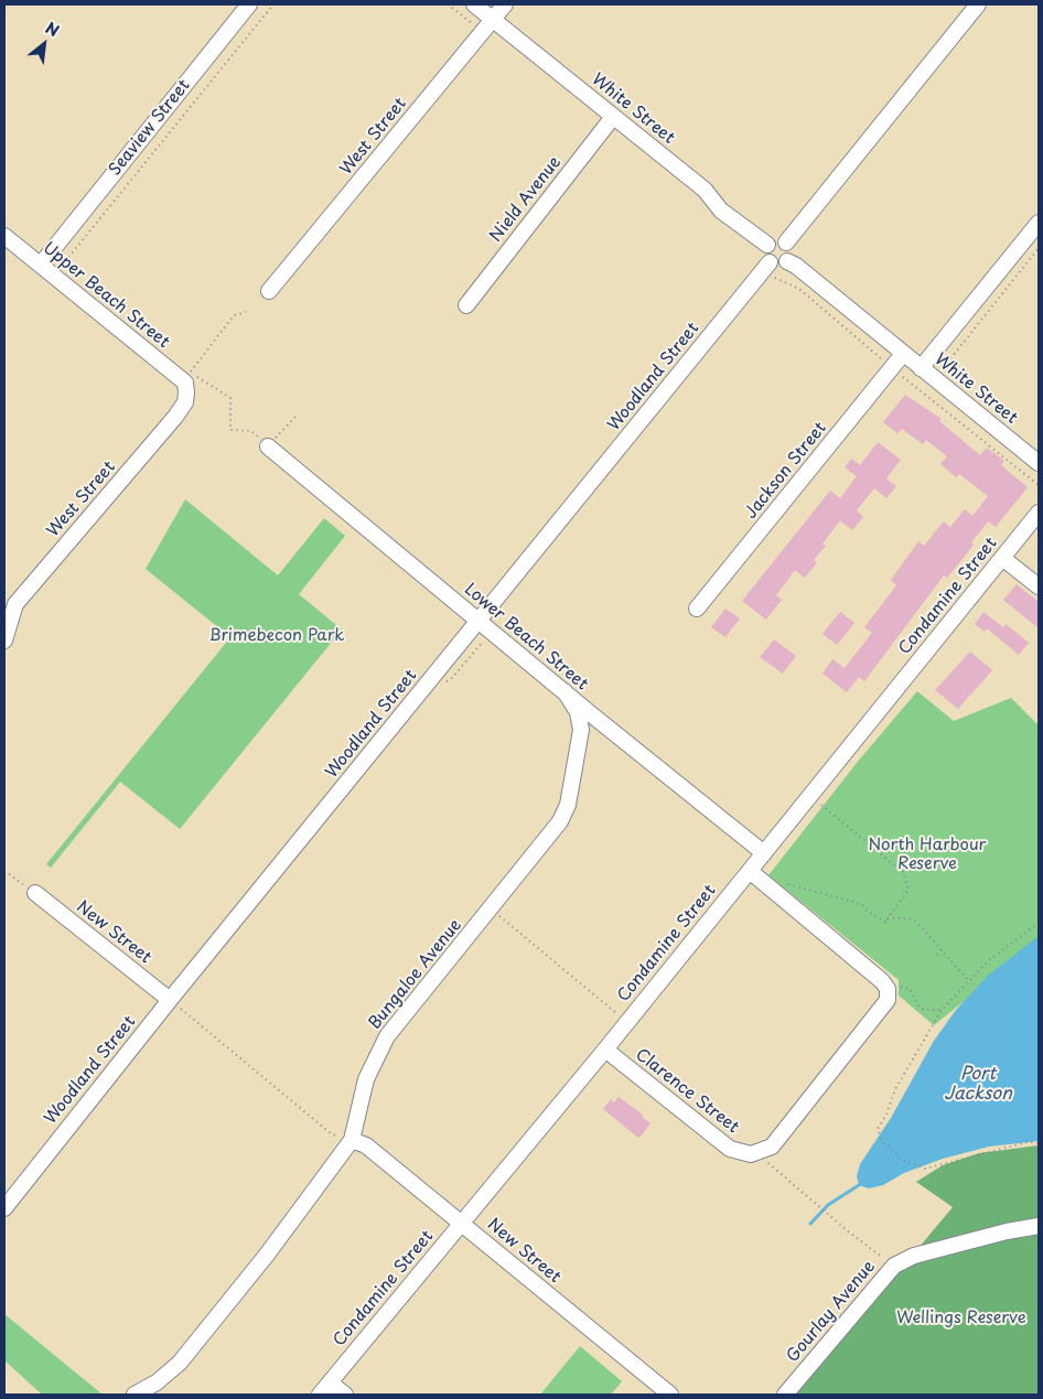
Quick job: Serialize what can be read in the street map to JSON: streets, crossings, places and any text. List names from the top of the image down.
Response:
{
  "streets": {
    "street": [
      "White Street",
      "Seaview Street",
      "West Street",
      "Nield Avenue",
      "Upper Beach Street",
      "Woodland Street",
      "Jackson Street",
      "Condamine Street",
      "Lower Beach Street",
      "New Street",
      "Bungaloe Avenue",
      "Clarence Street",
      "Gourlay Avenue"
    ]
  },
  "crossings": [
    ["White Street", "West Street"],
    ["White Street", "Nield Avenue"],
    ["White Street", "Woodland Street"],
    ["White Street", "Jackson Street"],
    ["Seaview Street", "Upper Beach Street"],
    ["West Street", "Upper Beach Street"],
    ["Woodland Street", "Lower Beach Street"],
    ["Woodland Street", "New Street"],
    ["Condamine Street", "Lower Beach Street"],
    ["Condamine Street", "New Street"],
    ["Condamine Street", "Clarence Street"],
    ["Lower Beach Street", "Bungaloe Avenue"],
    ["New Street", "Bungaloe Avenue"]
  ],
  "water": ["Port Jackson"],
  "parks": ["Brimebecon Park", "North Harbour Reserve", "Wellings Reserve"],
  "north": "top right"
}
